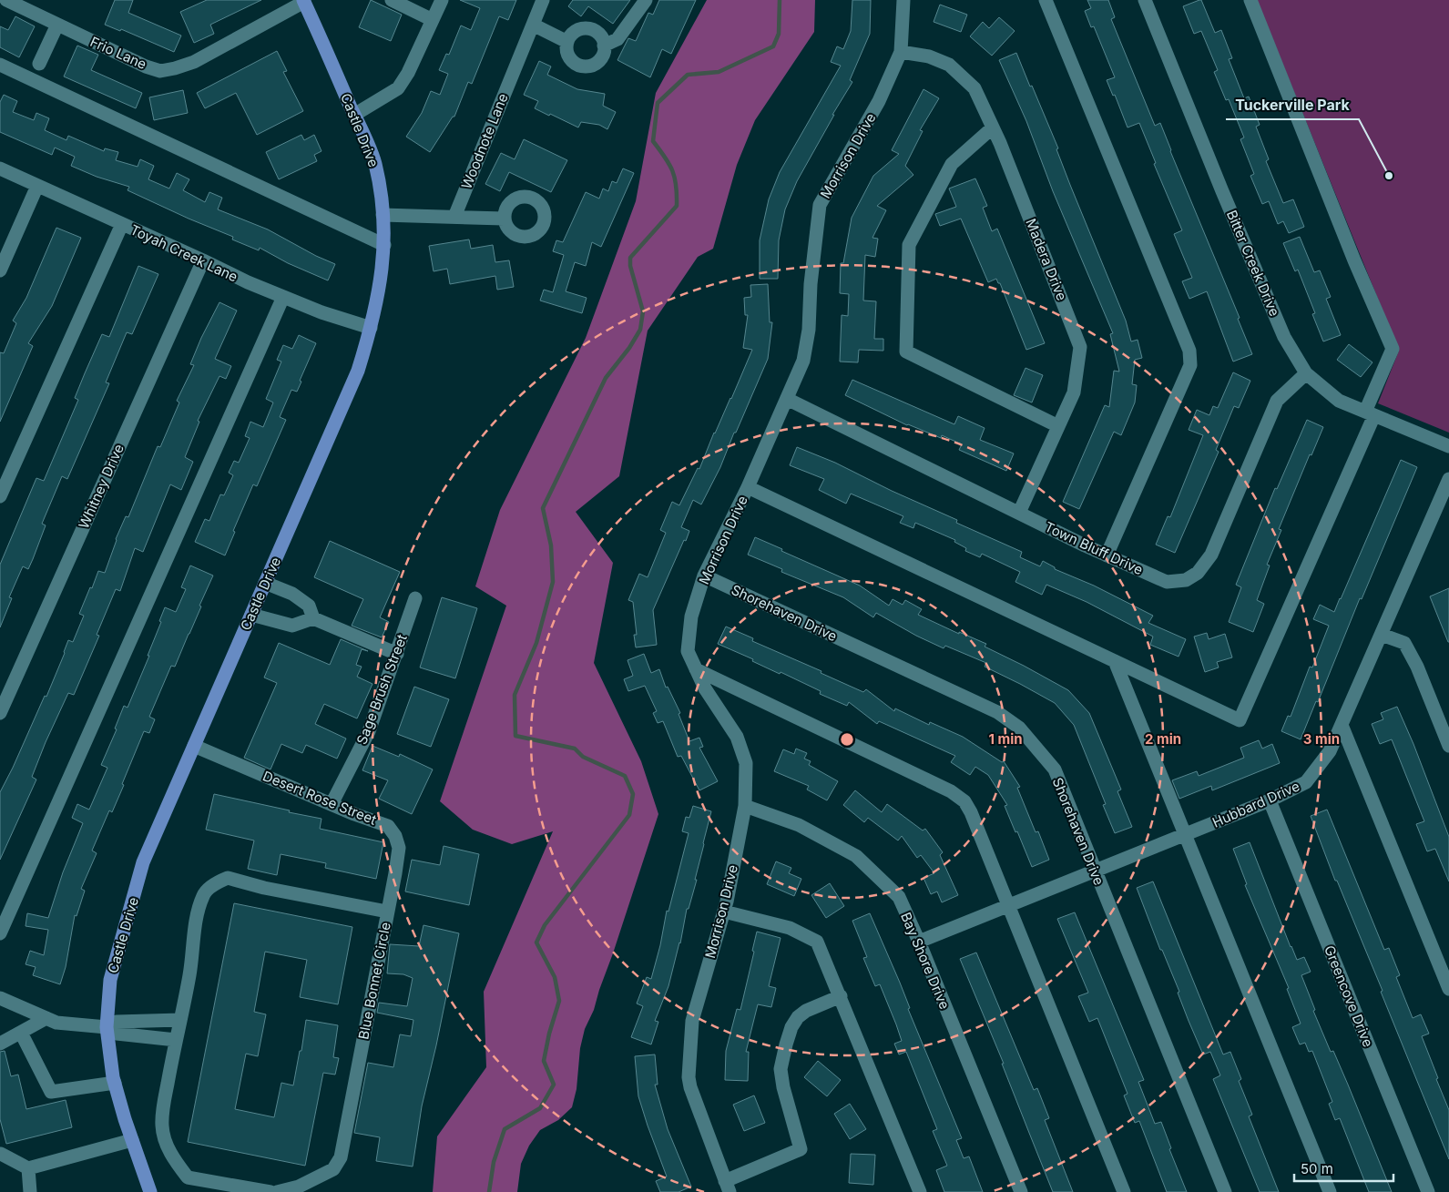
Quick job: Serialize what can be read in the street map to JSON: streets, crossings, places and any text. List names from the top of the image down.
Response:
{
  "streets": {
    "main road": ["Castle Drive"],
    "street": [
      "Frio Lane",
      "Woodnote Lane",
      "Morrison Drive",
      "Toyah Creek Lane",
      "Madera Drive",
      "Bitter Creek Drive",
      "Whitney Drive",
      "Town Bluff Drive",
      "Shorehaven Drive",
      "Sage Brush Street",
      "Desert Rose Street",
      "Hubbard Drive",
      "Bay Shore Drive",
      "Blue Bonnet Circle",
      "Greencove Drive"
    ]
  },
  "crossings": [
    ["Frio Lane", "Castle Drive"],
    ["Castle Drive", "Toyah Creek Lane"],
    ["Castle Drive", "Desert Rose Street"],
    ["Morrison Drive", "Madera Drive"],
    ["Morrison Drive", "Town Bluff Drive"],
    ["Morrison Drive", "Shorehaven Drive"],
    ["Morrison Drive", "Bay Shore Drive"],
    ["Toyah Creek Lane", "Whitney Drive"],
    ["Madera Drive", "Town Bluff Drive"],
    ["Bitter Creek Drive", "Town Bluff Drive"],
    ["Shorehaven Drive", "Hubbard Drive"],
    ["Sage Brush Street", "Desert Rose Street"],
    ["Desert Rose Street", "Blue Bonnet Circle"],
    ["Hubbard Drive", "Bay Shore Drive"],
    ["Hubbard Drive", "Greencove Drive"]
  ],
  "places": ["Tuckerville Park"],
  "scale_bar": "50 m",
  "rings": ["1 min", "2 min", "3 min"]
}
